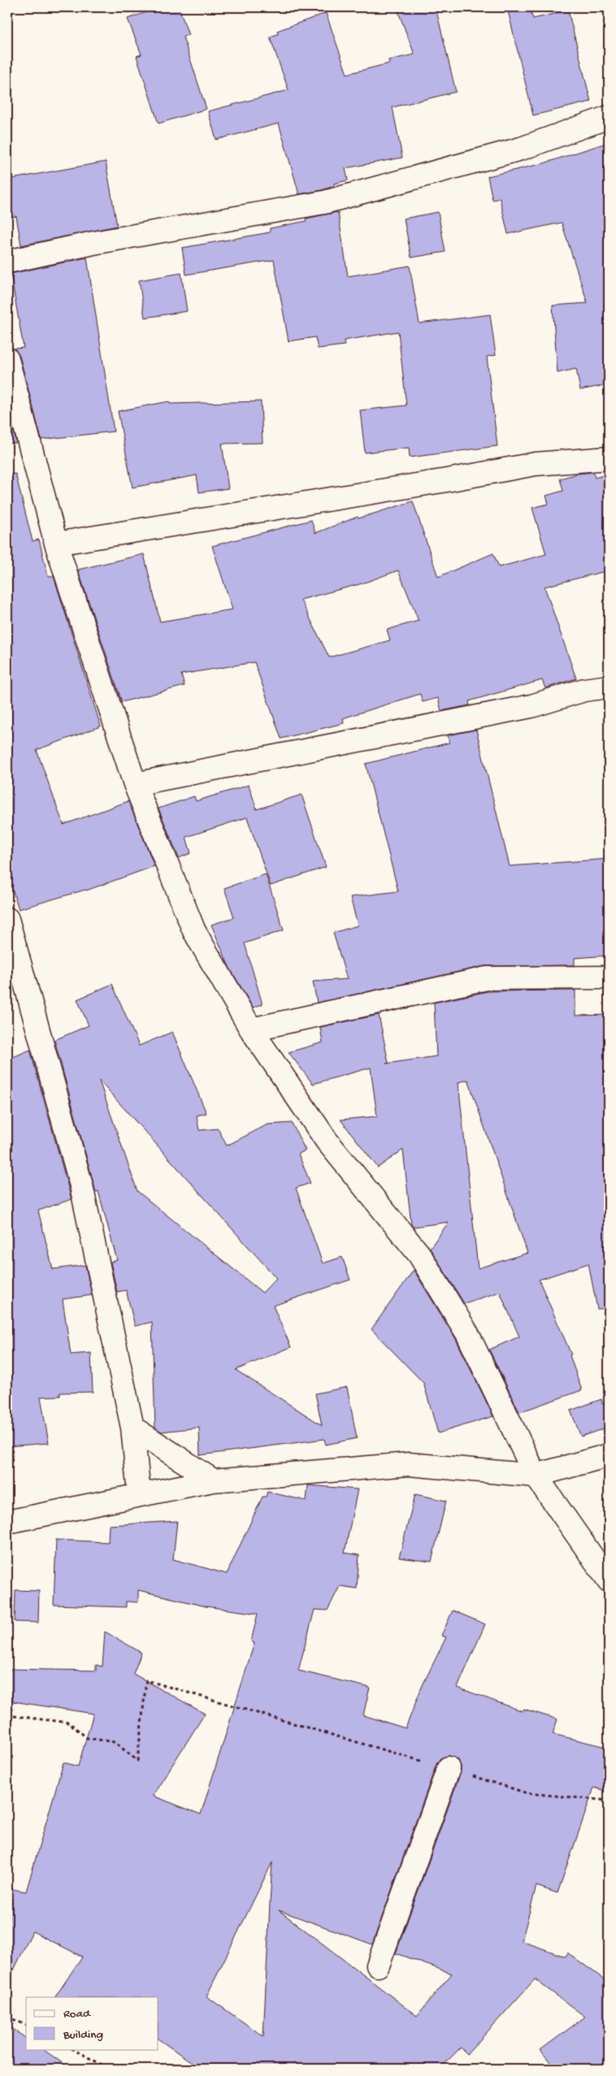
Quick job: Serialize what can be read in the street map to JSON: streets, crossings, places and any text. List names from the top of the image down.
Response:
{
  "legend": ["Road", "Building"]
}
